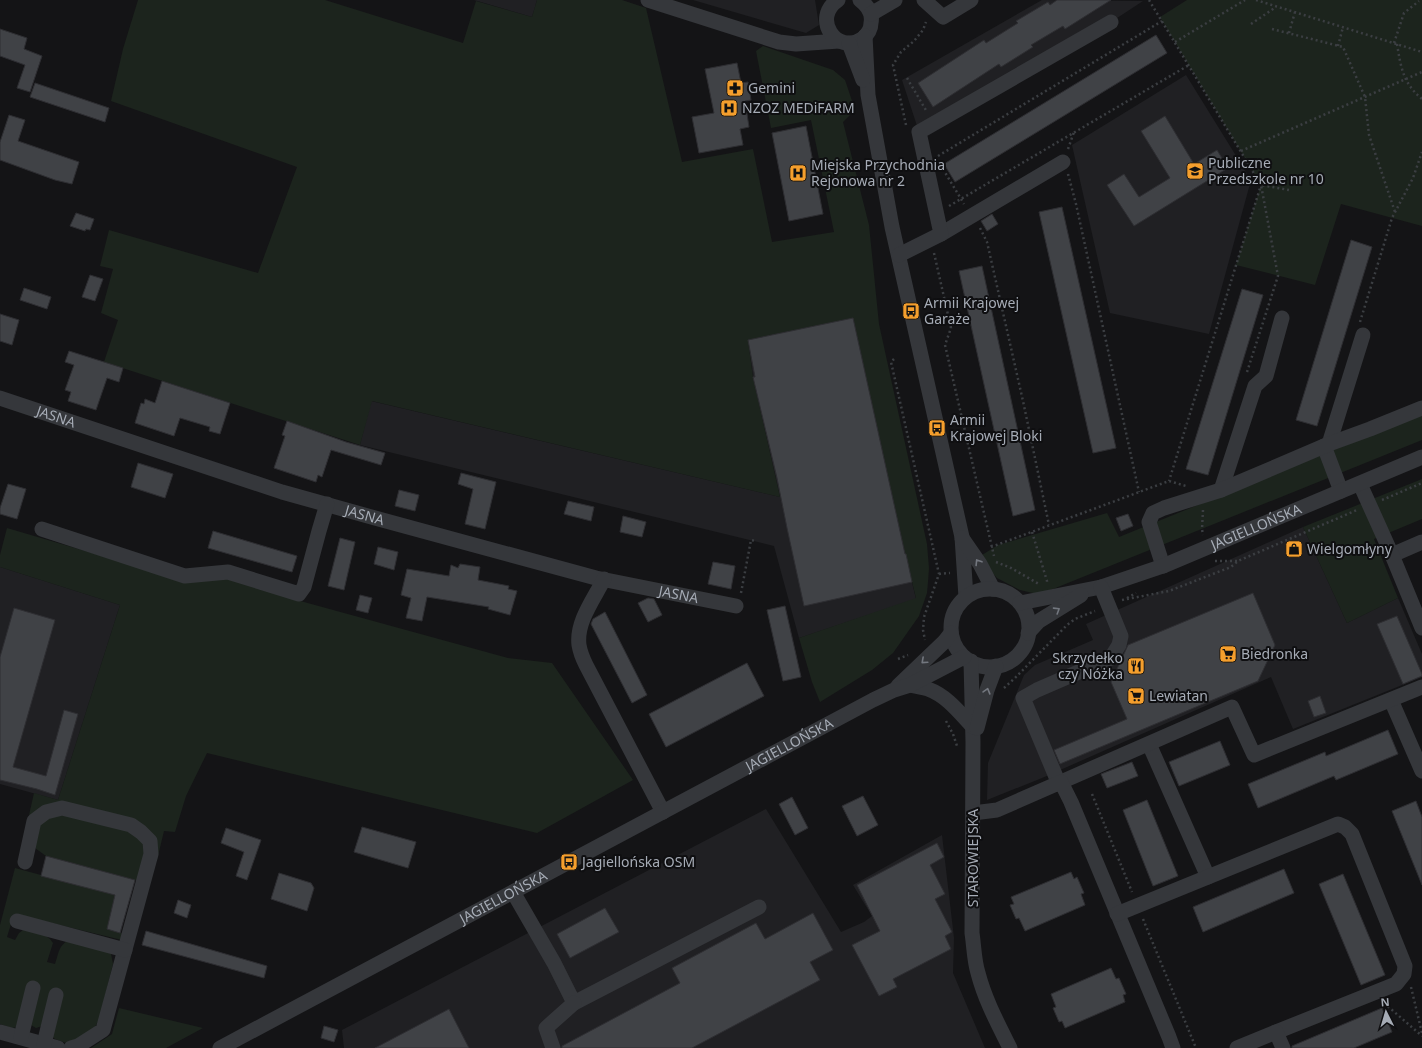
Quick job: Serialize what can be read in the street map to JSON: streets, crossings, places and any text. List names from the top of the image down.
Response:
{
  "streets": {
    "street": ["JASNA", "JAGIELLOŃSKA", "STAROWIEJSKA"]
  },
  "crossings": [
    ["JAGIELLOŃSKA", "STAROWIEJSKA"]
  ],
  "places": {
    "pharmacy": ["Gemini"],
    "hospital": ["NZOZ MEDiFARM", "Miejska Przychodnia Rejonowa nr 2"],
    "school or university": ["Publiczne Przedszkole nr 10"],
    "bus stop": ["Armii Krajowej Garaże", "Armii Krajowej Bloki", "Jagiellońska OSM"],
    "shop": ["Wielgomłyny"],
    "supermarket": ["Biedronka", "Lewiatan"],
    "restaurant": ["Skrzydełko czy Nóżka"]
  },
  "north": "top"
}
